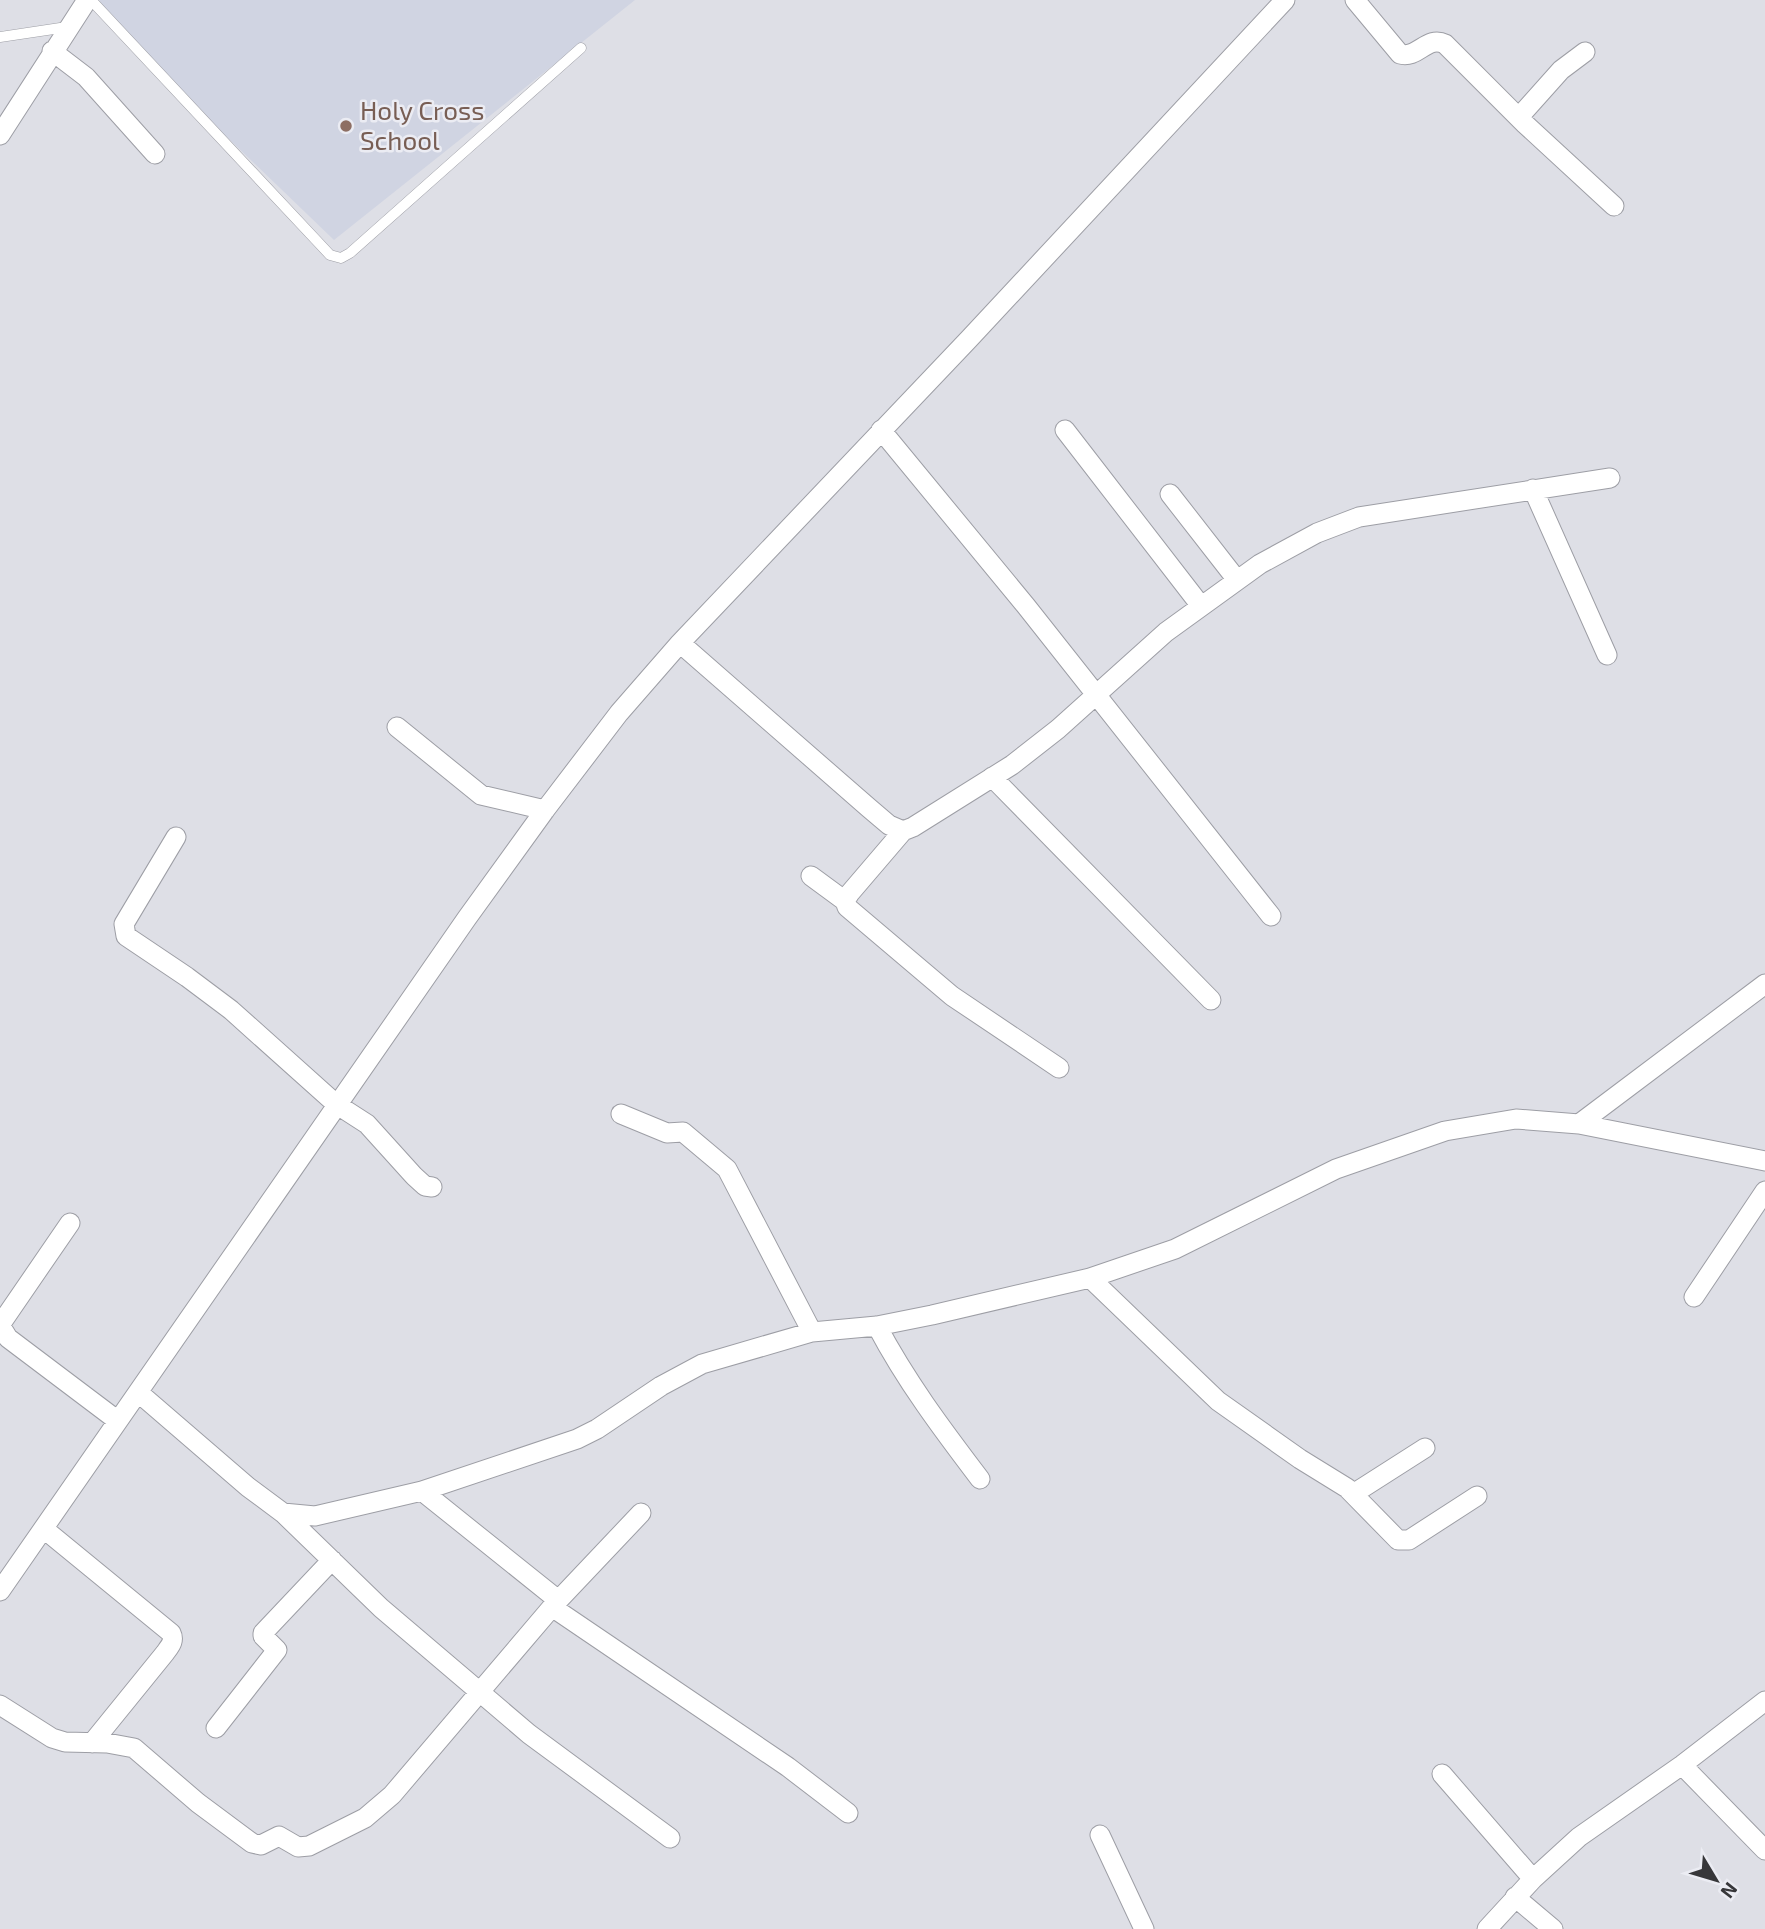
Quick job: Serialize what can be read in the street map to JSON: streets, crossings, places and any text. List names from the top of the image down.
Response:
{
  "places": ["Holy Cross School"],
  "north": "bottom right"
}
